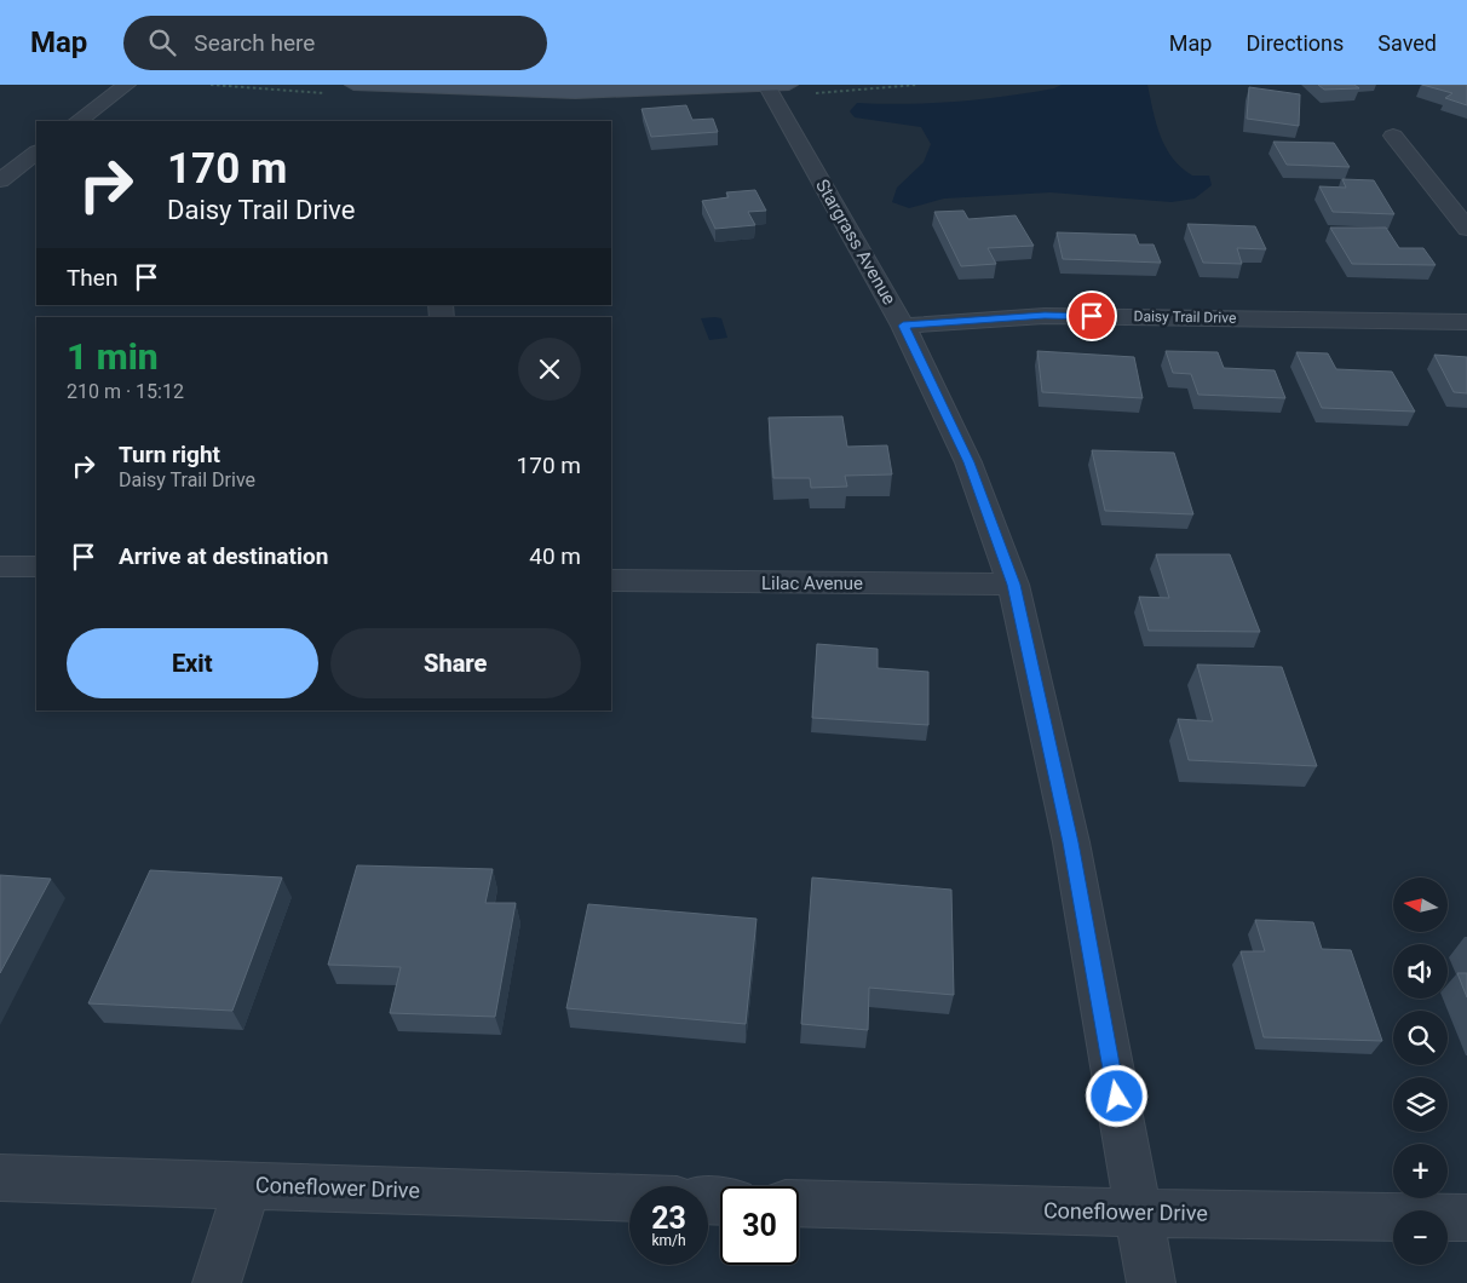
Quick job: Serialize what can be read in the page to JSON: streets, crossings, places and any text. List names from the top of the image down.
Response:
{
  "streets": {
    "street": [
      "Stargrass Avenue",
      "Daisy Trail Drive",
      "Lilac Avenue",
      "Coneflower Drive"
    ]
  },
  "crossings": [
    ["Stargrass Avenue", "Daisy Trail Drive"],
    ["Stargrass Avenue", "Lilac Avenue"],
    ["Stargrass Avenue", "Coneflower Drive"]
  ],
  "north": "left",
  "page": {
    "header": "Map",
    "search": "Search here",
    "nav": ["Map", "Directions", "Saved"],
    "turn": ["170 m", "Daisy Trail Drive"],
    "then": "Then",
    "heading": ["1 min", "210 m · 15:12"],
    "list": [
      {
        "name": "Turn right",
        "note": "Daisy Trail Drive",
        "value": "170 m"
      },
      {
        "name": "Arrive at destination",
        "value": "40 m"
      }
    ],
    "buttons": ["Exit", "Share"],
    "map_buttons": ["+", "−"],
    "speed": "23 km/h",
    "limit": "30"
  }
}
